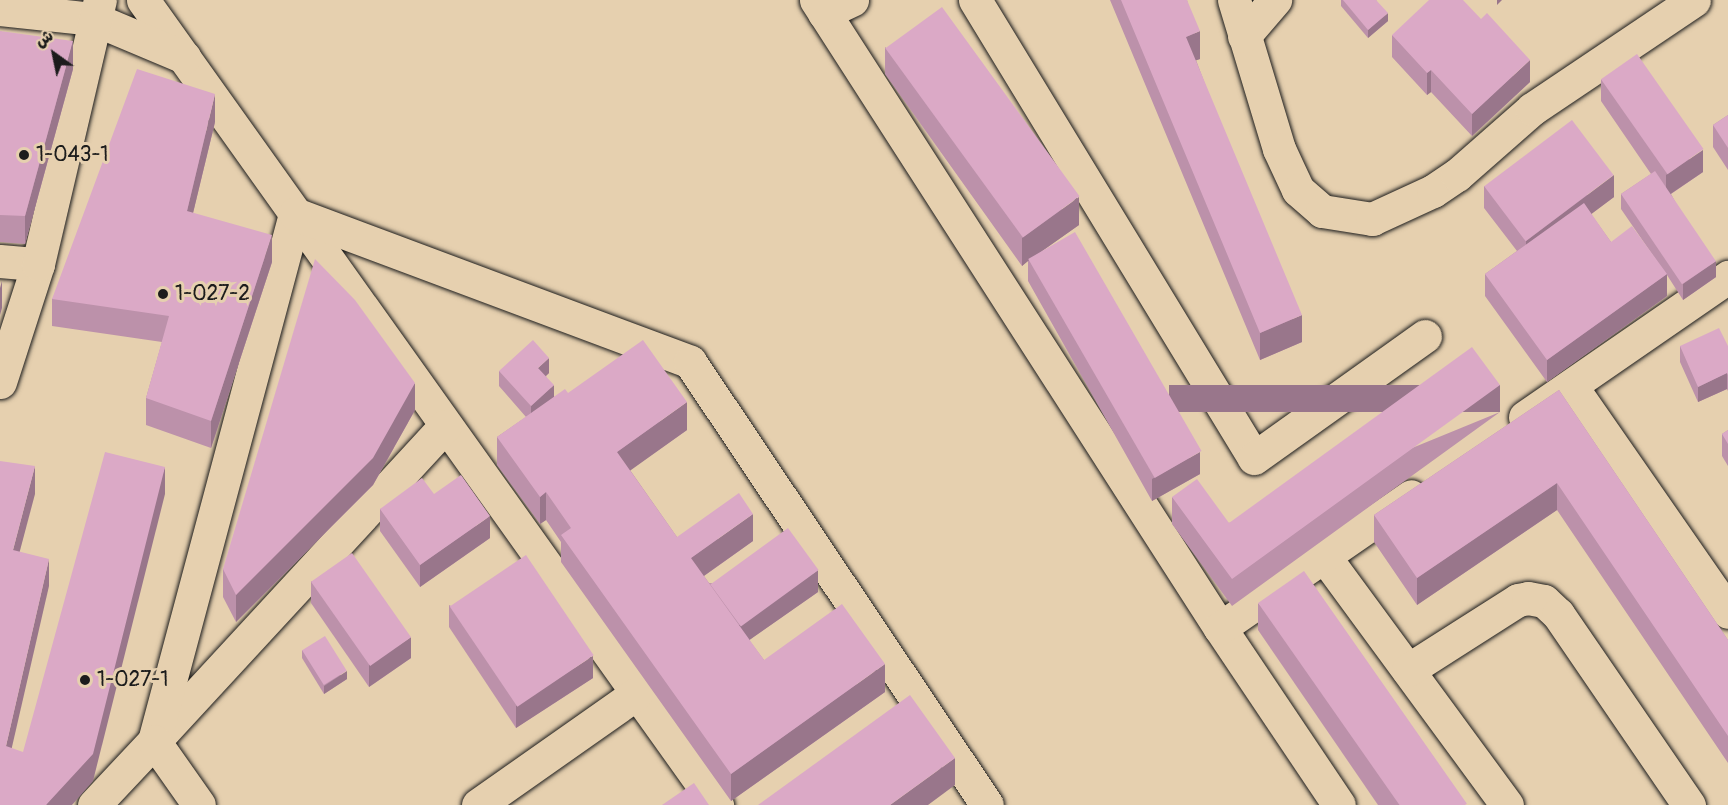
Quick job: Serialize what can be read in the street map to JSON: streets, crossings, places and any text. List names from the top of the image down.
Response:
{
  "places": ["1-043-1", "1-027-2", "1-027-1"],
  "north": "top left"
}
